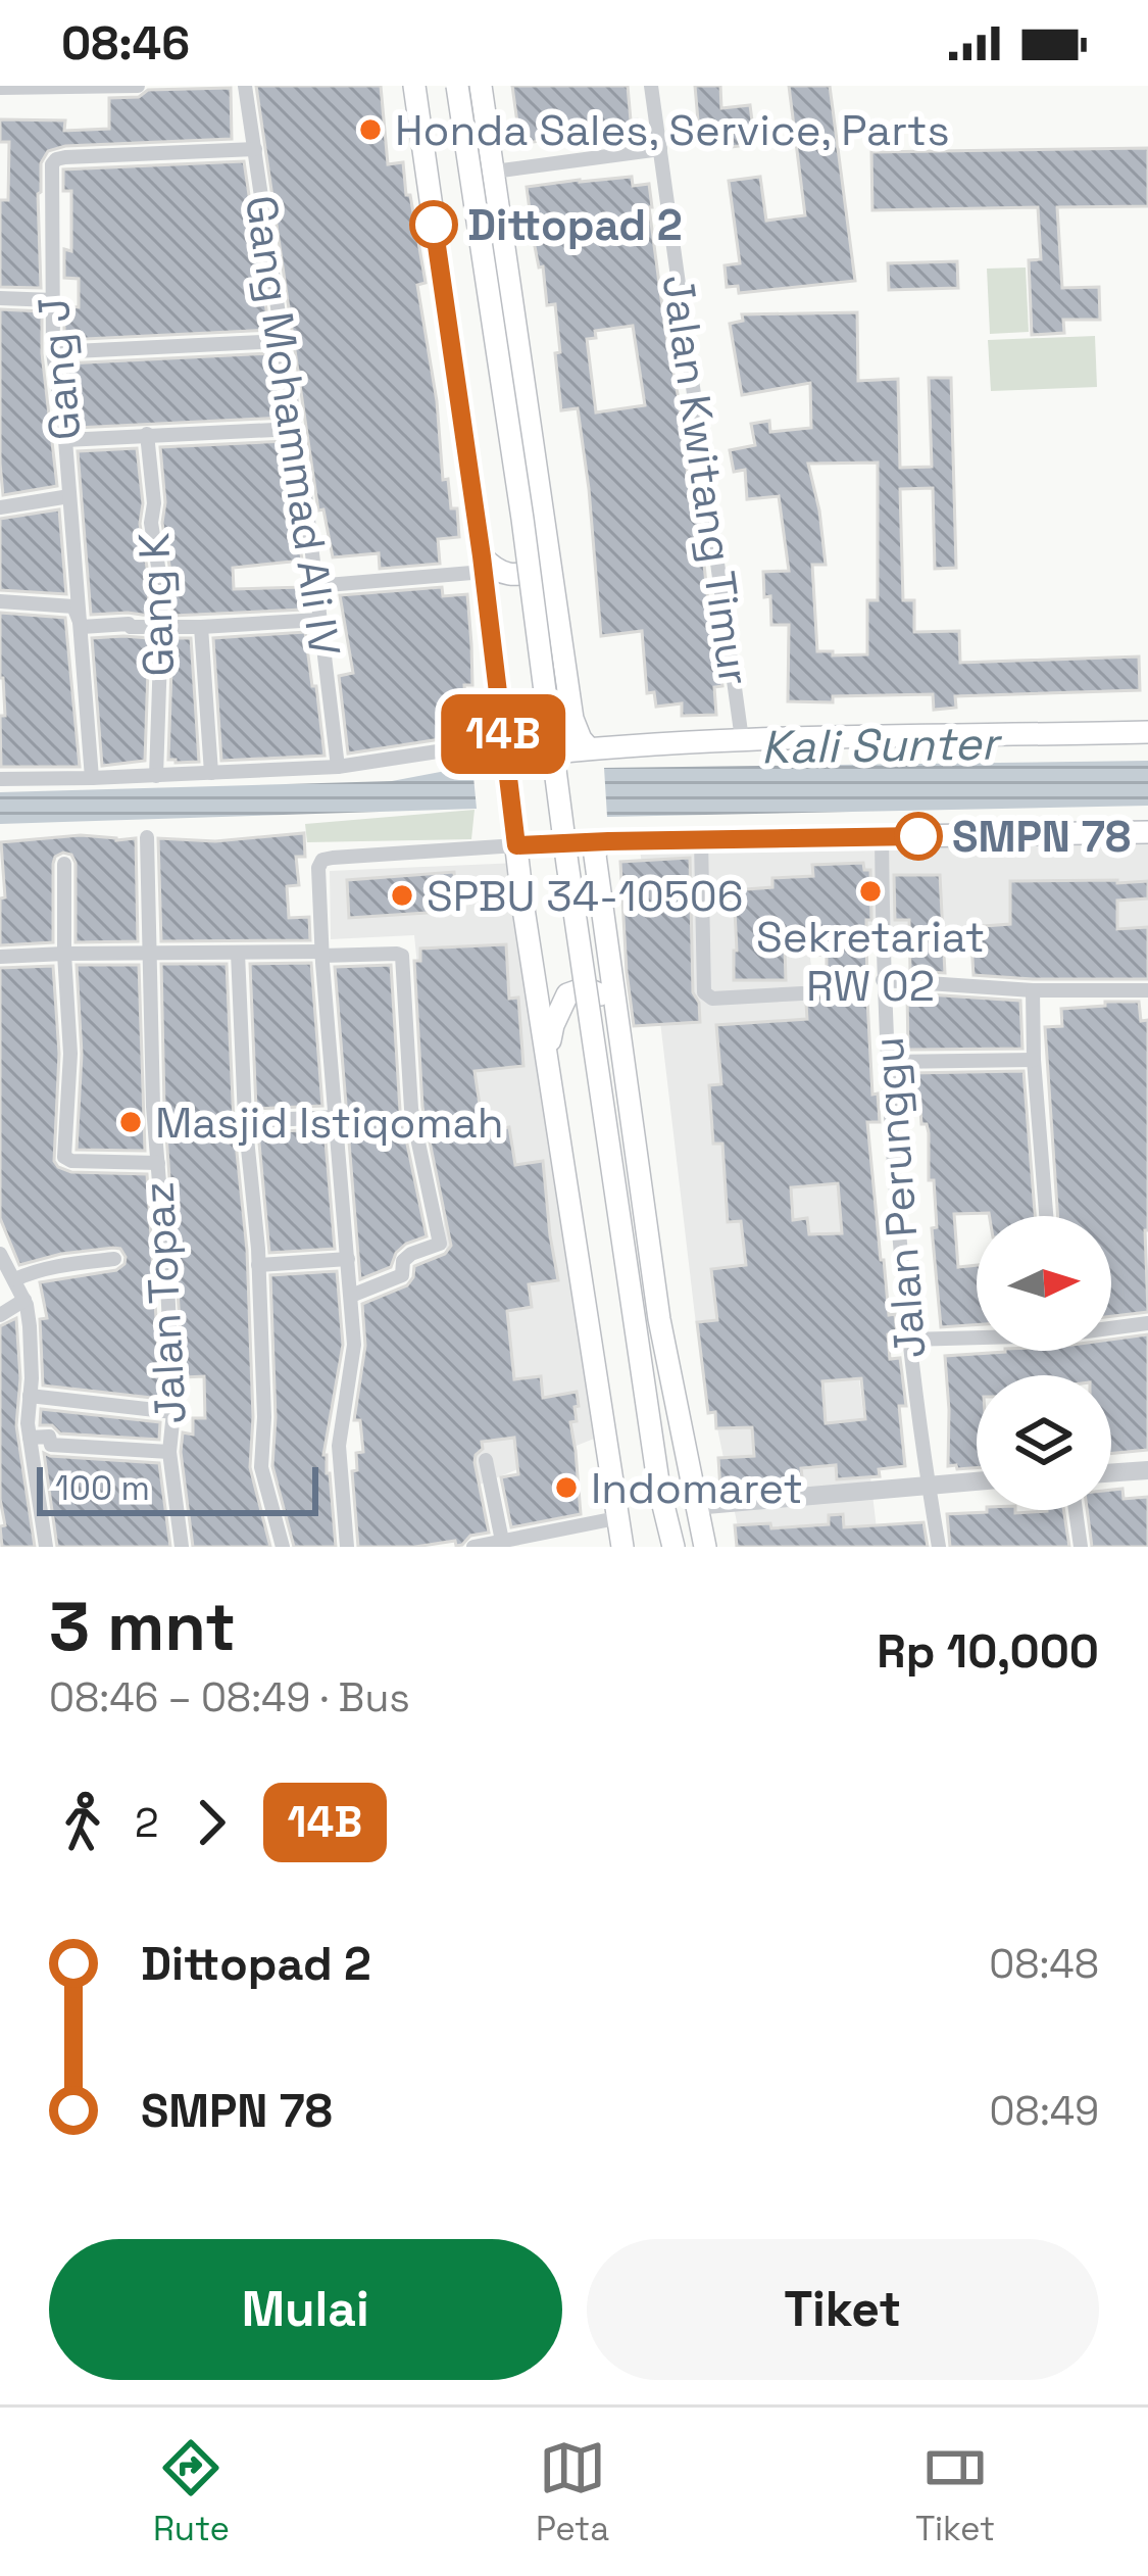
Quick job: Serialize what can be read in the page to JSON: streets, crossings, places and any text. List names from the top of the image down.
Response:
{
  "streets": {
    "street": [
      "Gang J",
      "Gang Mohammad Ali IV",
      "Jalan Kwitang Timur",
      "Gang K",
      "Jalan Perunggu",
      "Jalan Topaz"
    ]
  },
  "crossings": [
    ["Gang J", "Gang Mohammad Ali IV"]
  ],
  "water": ["Kali Sunter"],
  "places": [
    "Honda Sales, Service, Parts",
    "Dittopad 2",
    "SMPN 78",
    "Sekretariat RW 02",
    "SPBU 34-10506",
    "Masjid Istiqomah",
    "Indomaret"
  ],
  "lines": ["bus line 14B"],
  "scale_bar": "100 m",
  "north": "right",
  "page": {
    "status": "08:46",
    "on_map": "14B",
    "scale": "100 m",
    "heading": ["3 mnt", "08:46 – 08:49 · Bus", "Rp 10,000"],
    "legs": ["2", "14B"],
    "list": [
      {
        "name": "Dittopad 2",
        "value": "08:48"
      },
      {
        "name": "SMPN 78",
        "value": "08:49"
      }
    ],
    "buttons": ["Mulai", "Tiket"],
    "tabs": ["Rute", "Peta", "Tiket"]
  }
}
